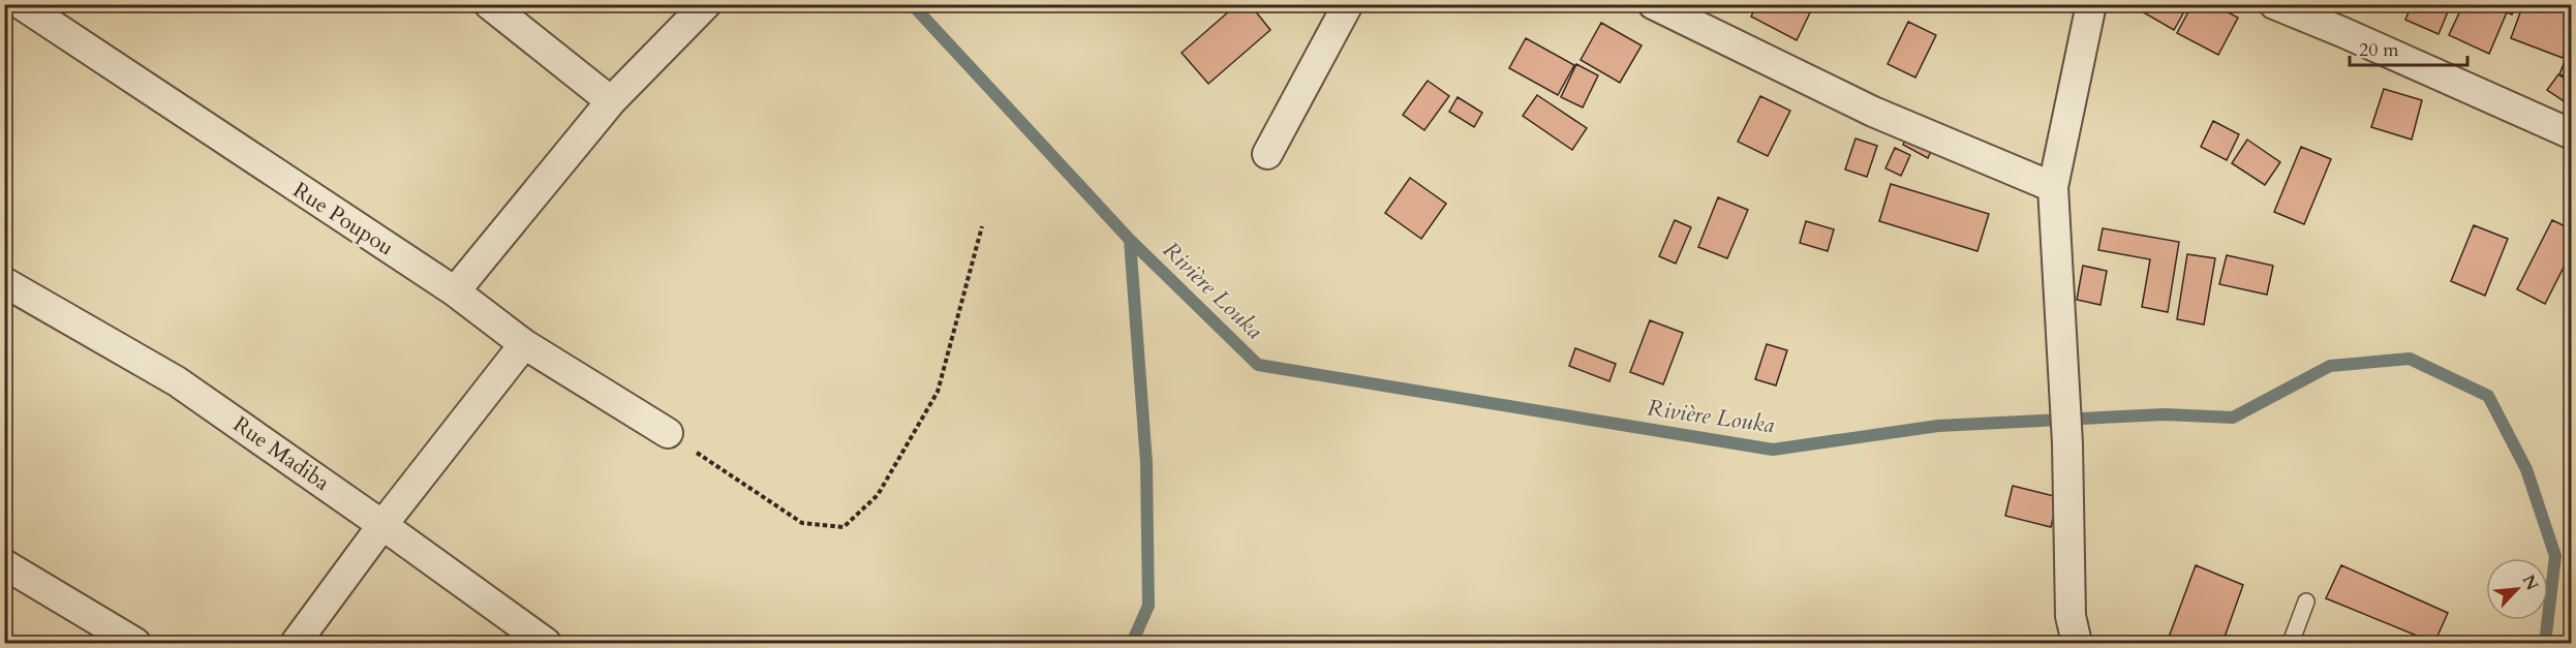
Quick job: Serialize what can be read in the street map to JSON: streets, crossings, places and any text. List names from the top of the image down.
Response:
{
  "streets": {
    "street": ["Rue Poupou", "Rue Madiba"]
  },
  "water": ["Rivière Louka"],
  "scale_bar": "20 m",
  "north": "top right"
}
